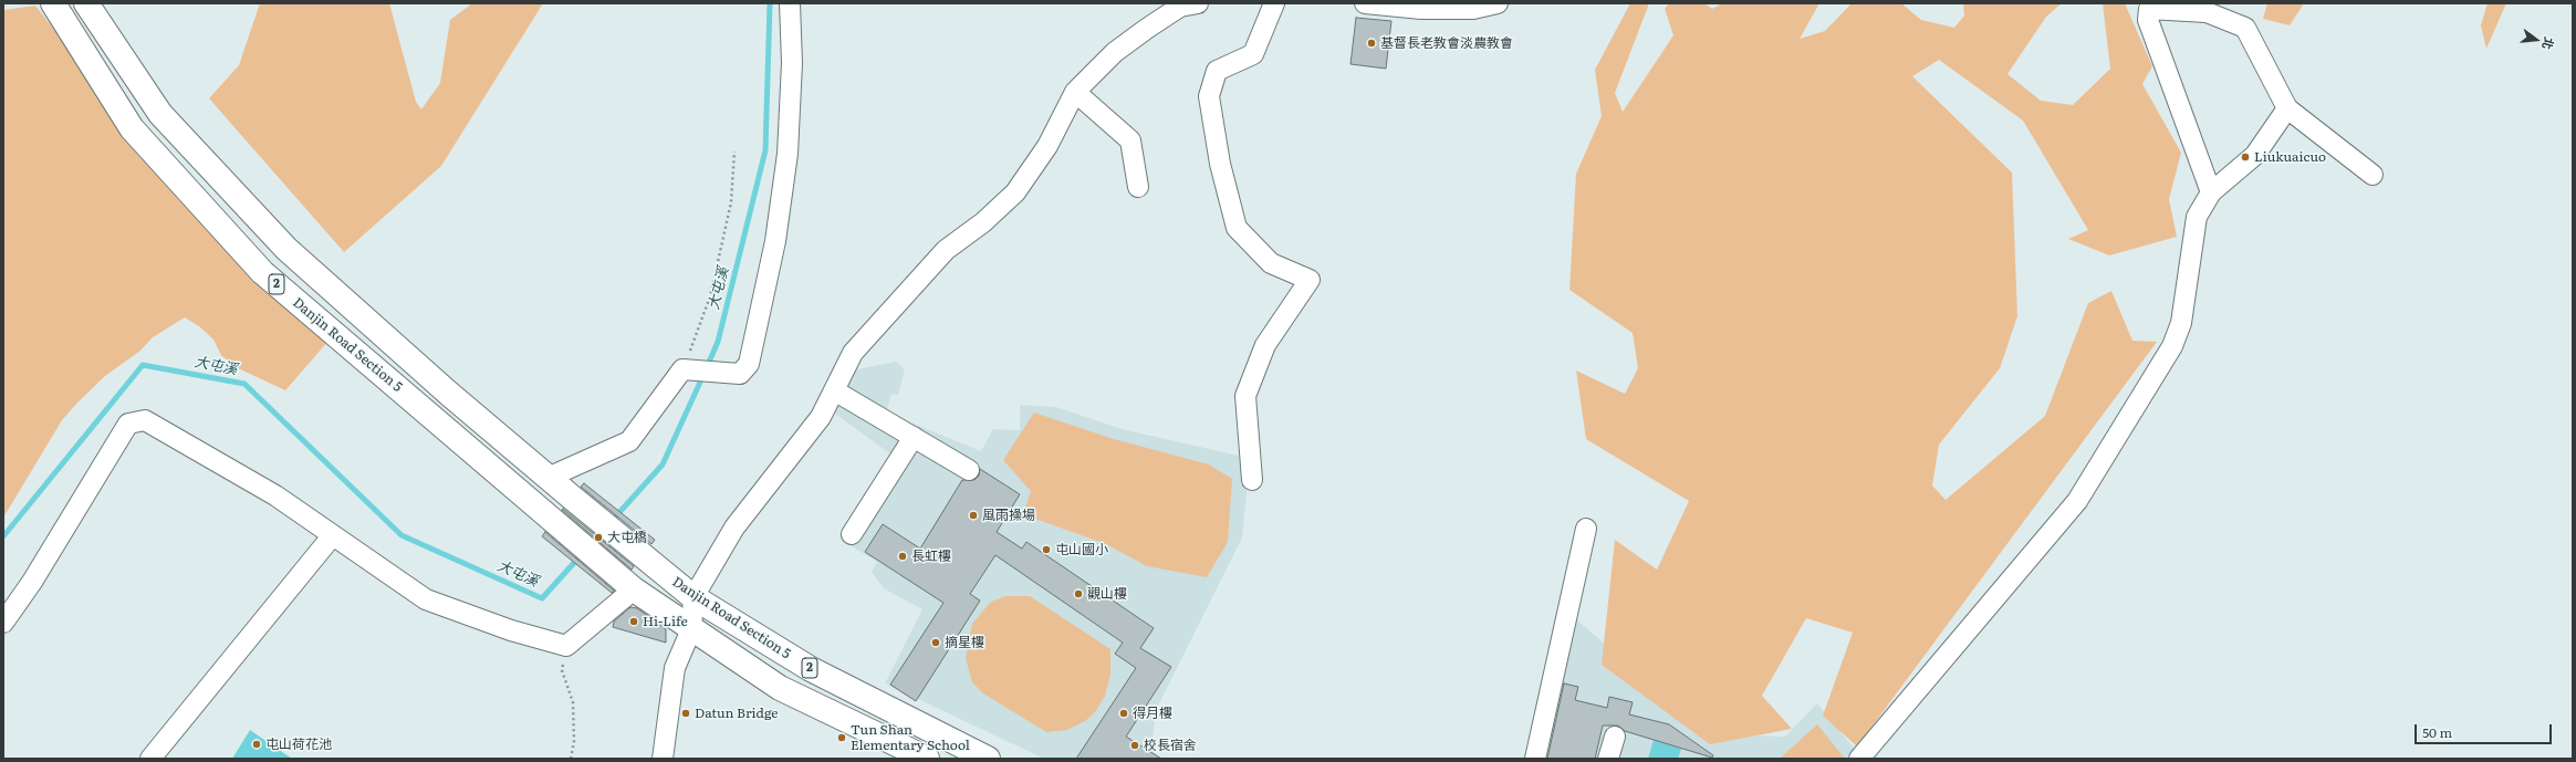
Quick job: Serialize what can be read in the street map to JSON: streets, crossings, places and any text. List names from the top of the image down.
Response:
{
  "streets": {
    "main road": ["2", "Danjin Road Section 5"]
  },
  "crossings": [
    ["2", "Danjin Road Section 5"]
  ],
  "water": ["大屯溪"],
  "places": [
    "基督長老教會淡農教會",
    "Liukuaicuo",
    "風雨操場",
    "大屯橋",
    "屯山國小",
    "長虹樓",
    "觀山樓",
    "Hi-Life",
    "摘星樓",
    "Datun Bridge",
    "得月樓",
    "Tun Shan Elementary School",
    "屯山荷花池",
    "校長宿舍"
  ],
  "scale_bar": "50 m",
  "north": "right"
}
